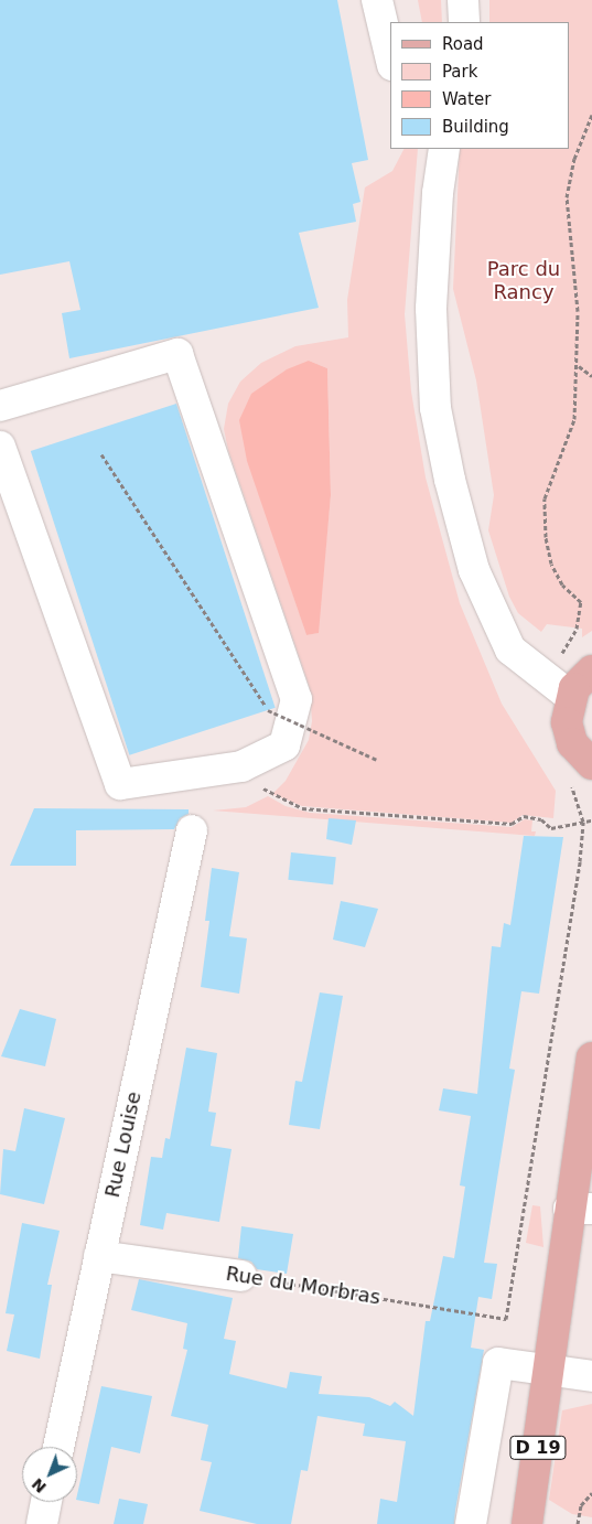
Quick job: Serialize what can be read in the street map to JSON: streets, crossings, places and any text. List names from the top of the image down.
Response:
{
  "streets": {
    "main road": ["D 19"],
    "street": ["Rue Louise", "Rue du Morbras"]
  },
  "crossings": [
    ["Rue Louise", "Rue du Morbras"]
  ],
  "parks": ["Parc du Rancy"],
  "legend": [
    "Road",
    "Park",
    "Water",
    "Building"
  ],
  "north": "bottom left"
}
